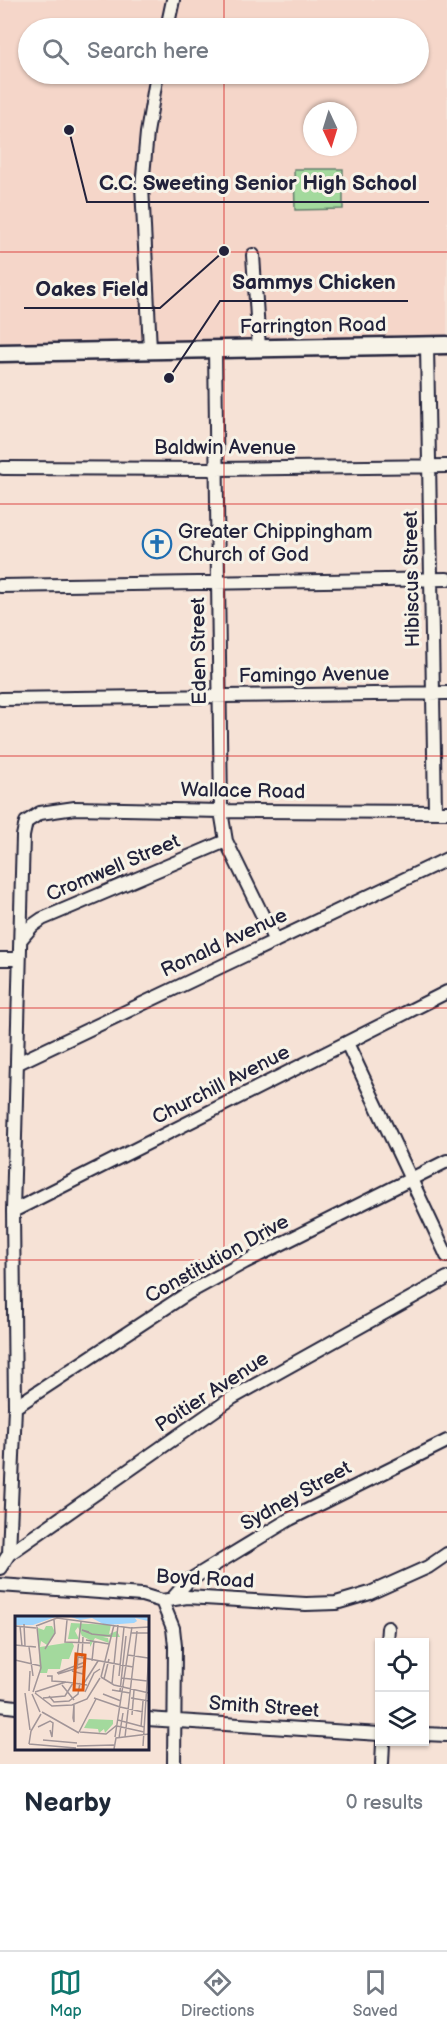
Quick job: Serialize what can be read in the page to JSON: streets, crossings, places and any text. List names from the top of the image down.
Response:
{
  "streets": {
    "street": [
      "Farrington Road",
      "Baldwin Avenue",
      "Hibiscus Street",
      "Eden Street",
      "Famingo Avenue",
      "Wallace Road",
      "Cromwell Street",
      "Ronald Avenue",
      "Churchill Avenue",
      "Constitution Drive",
      "Poitier Avenue",
      "Sydney Street",
      "Boyd Road",
      "Smith Street"
    ]
  },
  "crossings": [
    ["Farrington Road", "Hibiscus Street"],
    ["Farrington Road", "Eden Street"],
    ["Baldwin Avenue", "Hibiscus Street"],
    ["Baldwin Avenue", "Eden Street"],
    ["Hibiscus Street", "Famingo Avenue"],
    ["Hibiscus Street", "Wallace Road"],
    ["Eden Street", "Famingo Avenue"],
    ["Eden Street", "Wallace Road"],
    ["Eden Street", "Cromwell Street"],
    ["Eden Street", "Ronald Avenue"],
    ["Wallace Road", "Cromwell Street"],
    ["Sydney Street", "Boyd Road"]
  ],
  "places": {
    "other": ["C.C. Sweeting Senior High School", "Oakes Field", "Sammys Chicken"],
    "church": ["Greater Chippingham Church of God"]
  },
  "north": "bottom",
  "page": {
    "search": "Search here",
    "heading": ["Nearby", "0 results"],
    "nav": ["Map", "Directions", "Saved"]
  }
}
